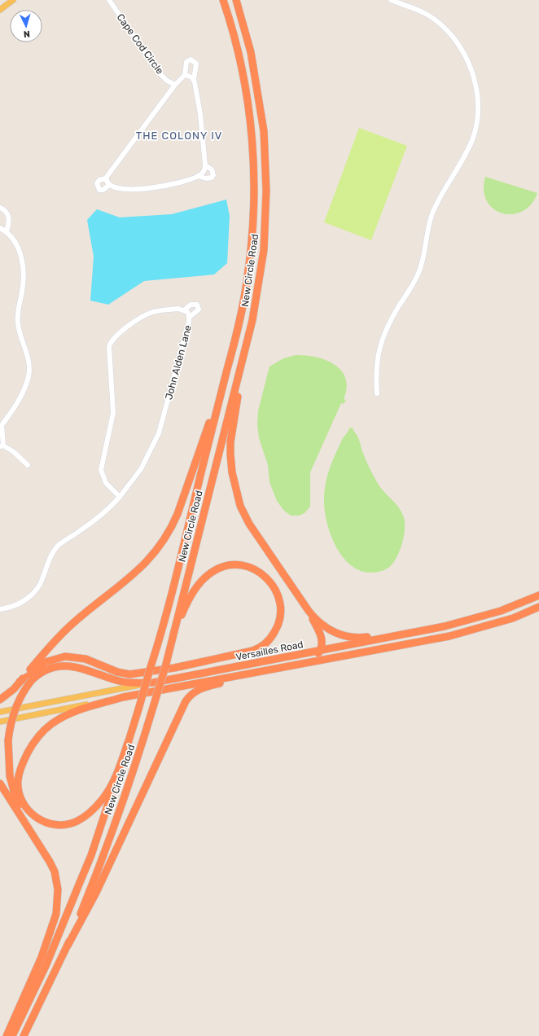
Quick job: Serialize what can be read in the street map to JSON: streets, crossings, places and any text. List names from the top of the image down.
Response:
{
  "streets": {
    "highway": ["New Circle Road", "Versailles Road"],
    "street": ["Cape Cod Circle", "John Alden Lane"]
  },
  "districts": ["THE COLONY IV"],
  "north": "bottom"
}
